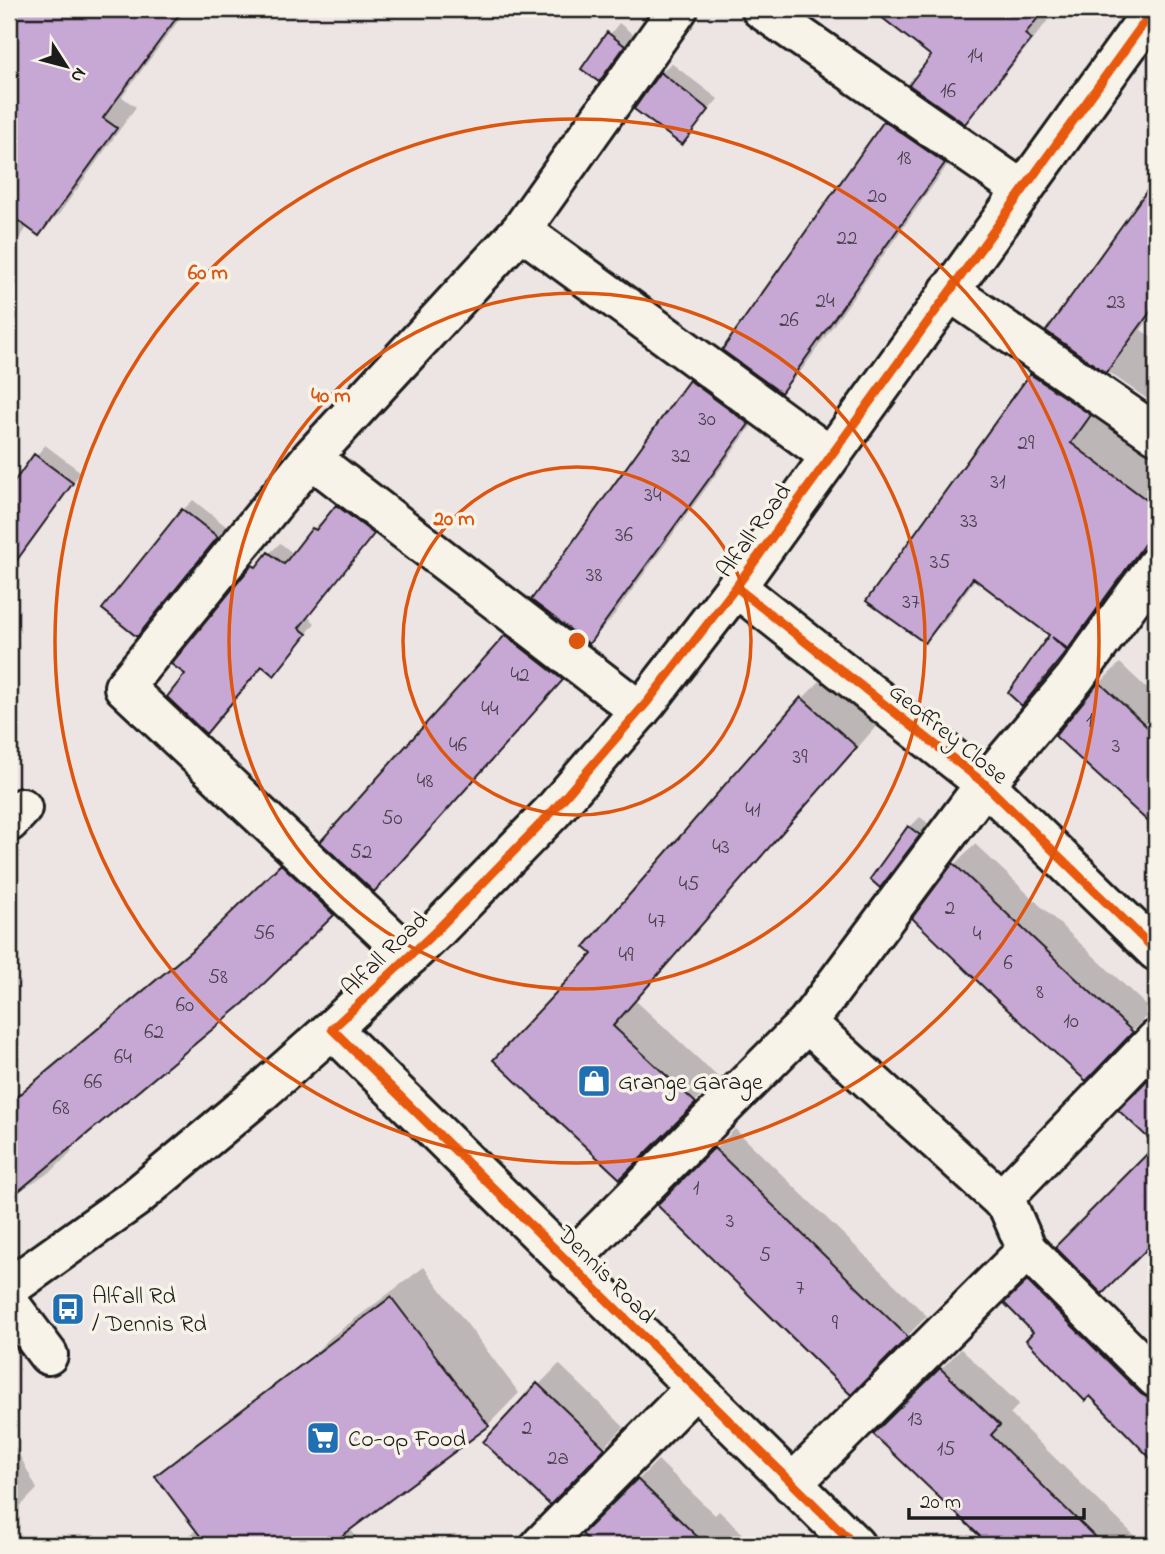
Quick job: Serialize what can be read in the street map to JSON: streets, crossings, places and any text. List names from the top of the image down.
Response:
{
  "streets": {
    "street": ["Alfall Road", "Geoffrey Close", "Dennis Road"]
  },
  "crossings": [
    ["Alfall Road", "Geoffrey Close"],
    ["Alfall Road", "Dennis Road"]
  ],
  "places": {
    "shop": ["Grange Garage"],
    "bus stop": ["Alfall Rd / Dennis Rd"],
    "supermarket": ["Co-op Food"]
  },
  "house_numbers": [
    "14",
    "16",
    "18",
    "20",
    "22",
    "24",
    "23",
    "26",
    "30",
    "29",
    "32",
    "31",
    "34",
    "33",
    "36",
    "35",
    "38",
    "37",
    "42",
    "44",
    "1",
    "46",
    "3",
    "39",
    "48",
    "41",
    "50",
    "43",
    "52",
    "45",
    "2",
    "47",
    "56",
    "4",
    "49",
    "6",
    "58",
    "8",
    "60",
    "10",
    "62",
    "64",
    "66",
    "68",
    "1",
    "3",
    "5",
    "7",
    "9",
    "13",
    "2",
    "15",
    "2a"
  ],
  "scale_bar": "20 m",
  "north": "bottom right",
  "rings": ["60 m", "40 m", "20 m"]
}
